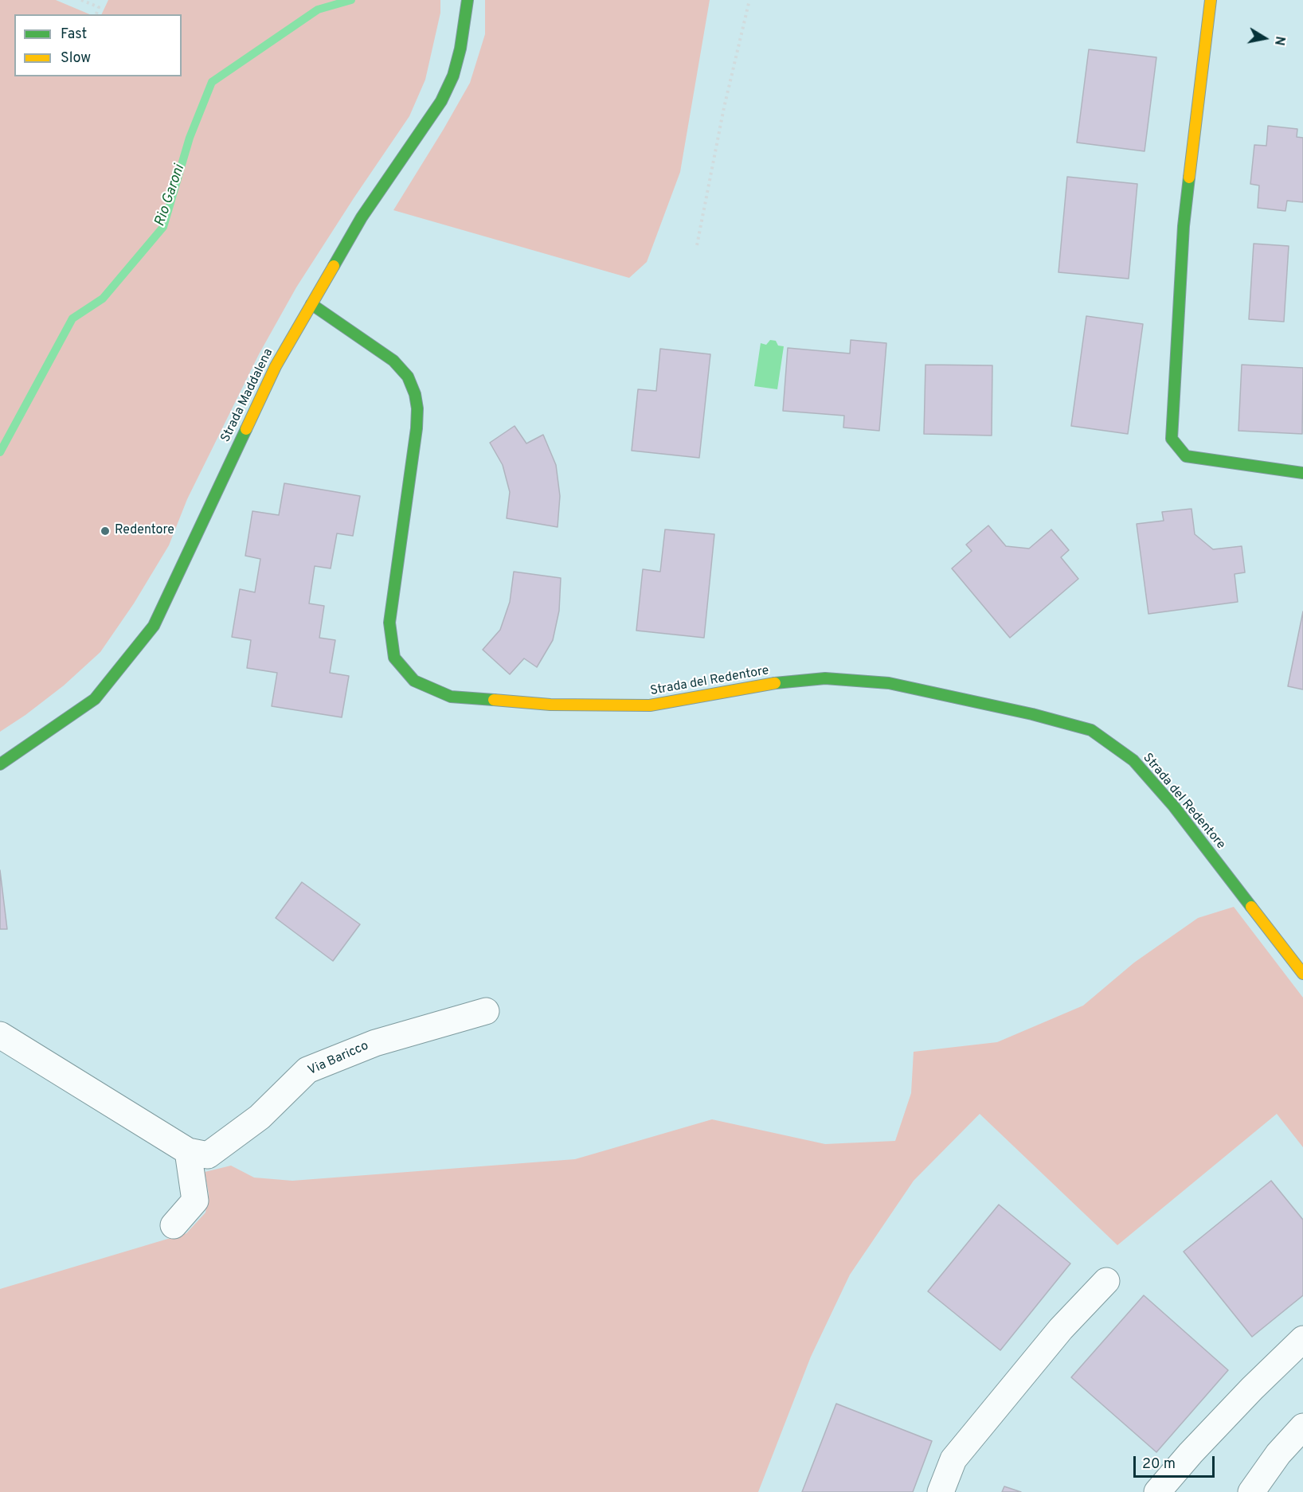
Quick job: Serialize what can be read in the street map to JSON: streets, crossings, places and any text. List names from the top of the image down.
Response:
{
  "streets": {
    "street": ["Strada Maddalena", "Strada del Redentore", "Via Baricco"]
  },
  "crossings": [
    ["Strada Maddalena", "Strada del Redentore"]
  ],
  "water": ["Rio Garoni"],
  "places": ["Redentore"],
  "legend": ["Fast", "Slow"],
  "scale_bar": "20 m",
  "north": "right"
}
